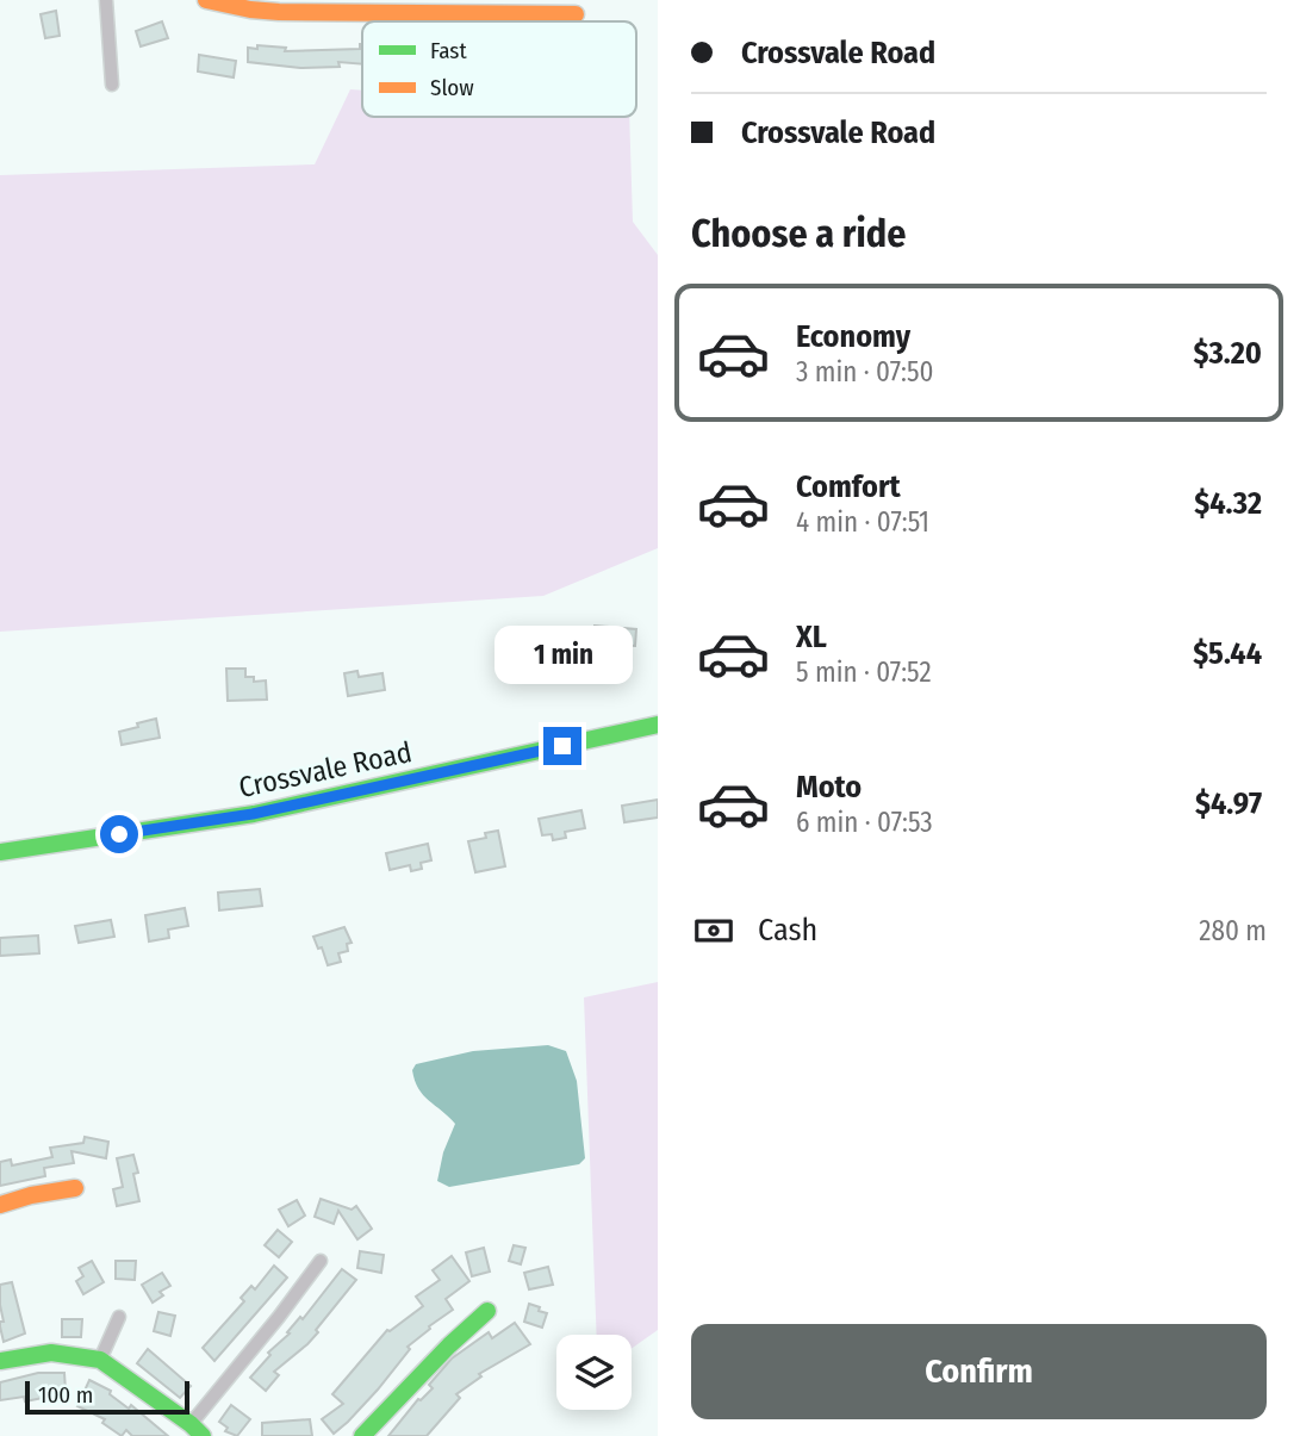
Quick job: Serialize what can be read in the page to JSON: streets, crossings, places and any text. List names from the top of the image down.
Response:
{
  "streets": {
    "street": ["Crossvale Road"]
  },
  "legend": ["Fast", "Slow"],
  "scale_bar": "100 m",
  "page": {
    "banner": ["Crossvale Road", "Crossvale Road"],
    "heading": "Choose a ride",
    "list": [
      {
        "name": "Economy",
        "note": "3 min · 07:50",
        "value": "$3.20"
      },
      {
        "name": "Comfort",
        "note": "4 min · 07:51",
        "value": "$4.32"
      },
      {
        "name": "XL",
        "note": "5 min · 07:52",
        "value": "$5.44"
      },
      {
        "name": "Moto",
        "note": "6 min · 07:53",
        "value": "$4.97"
      }
    ],
    "bubble": "1 min",
    "pay": ["Cash", "280 m"],
    "buttons": "Confirm",
    "scale": "100 m"
  }
}
